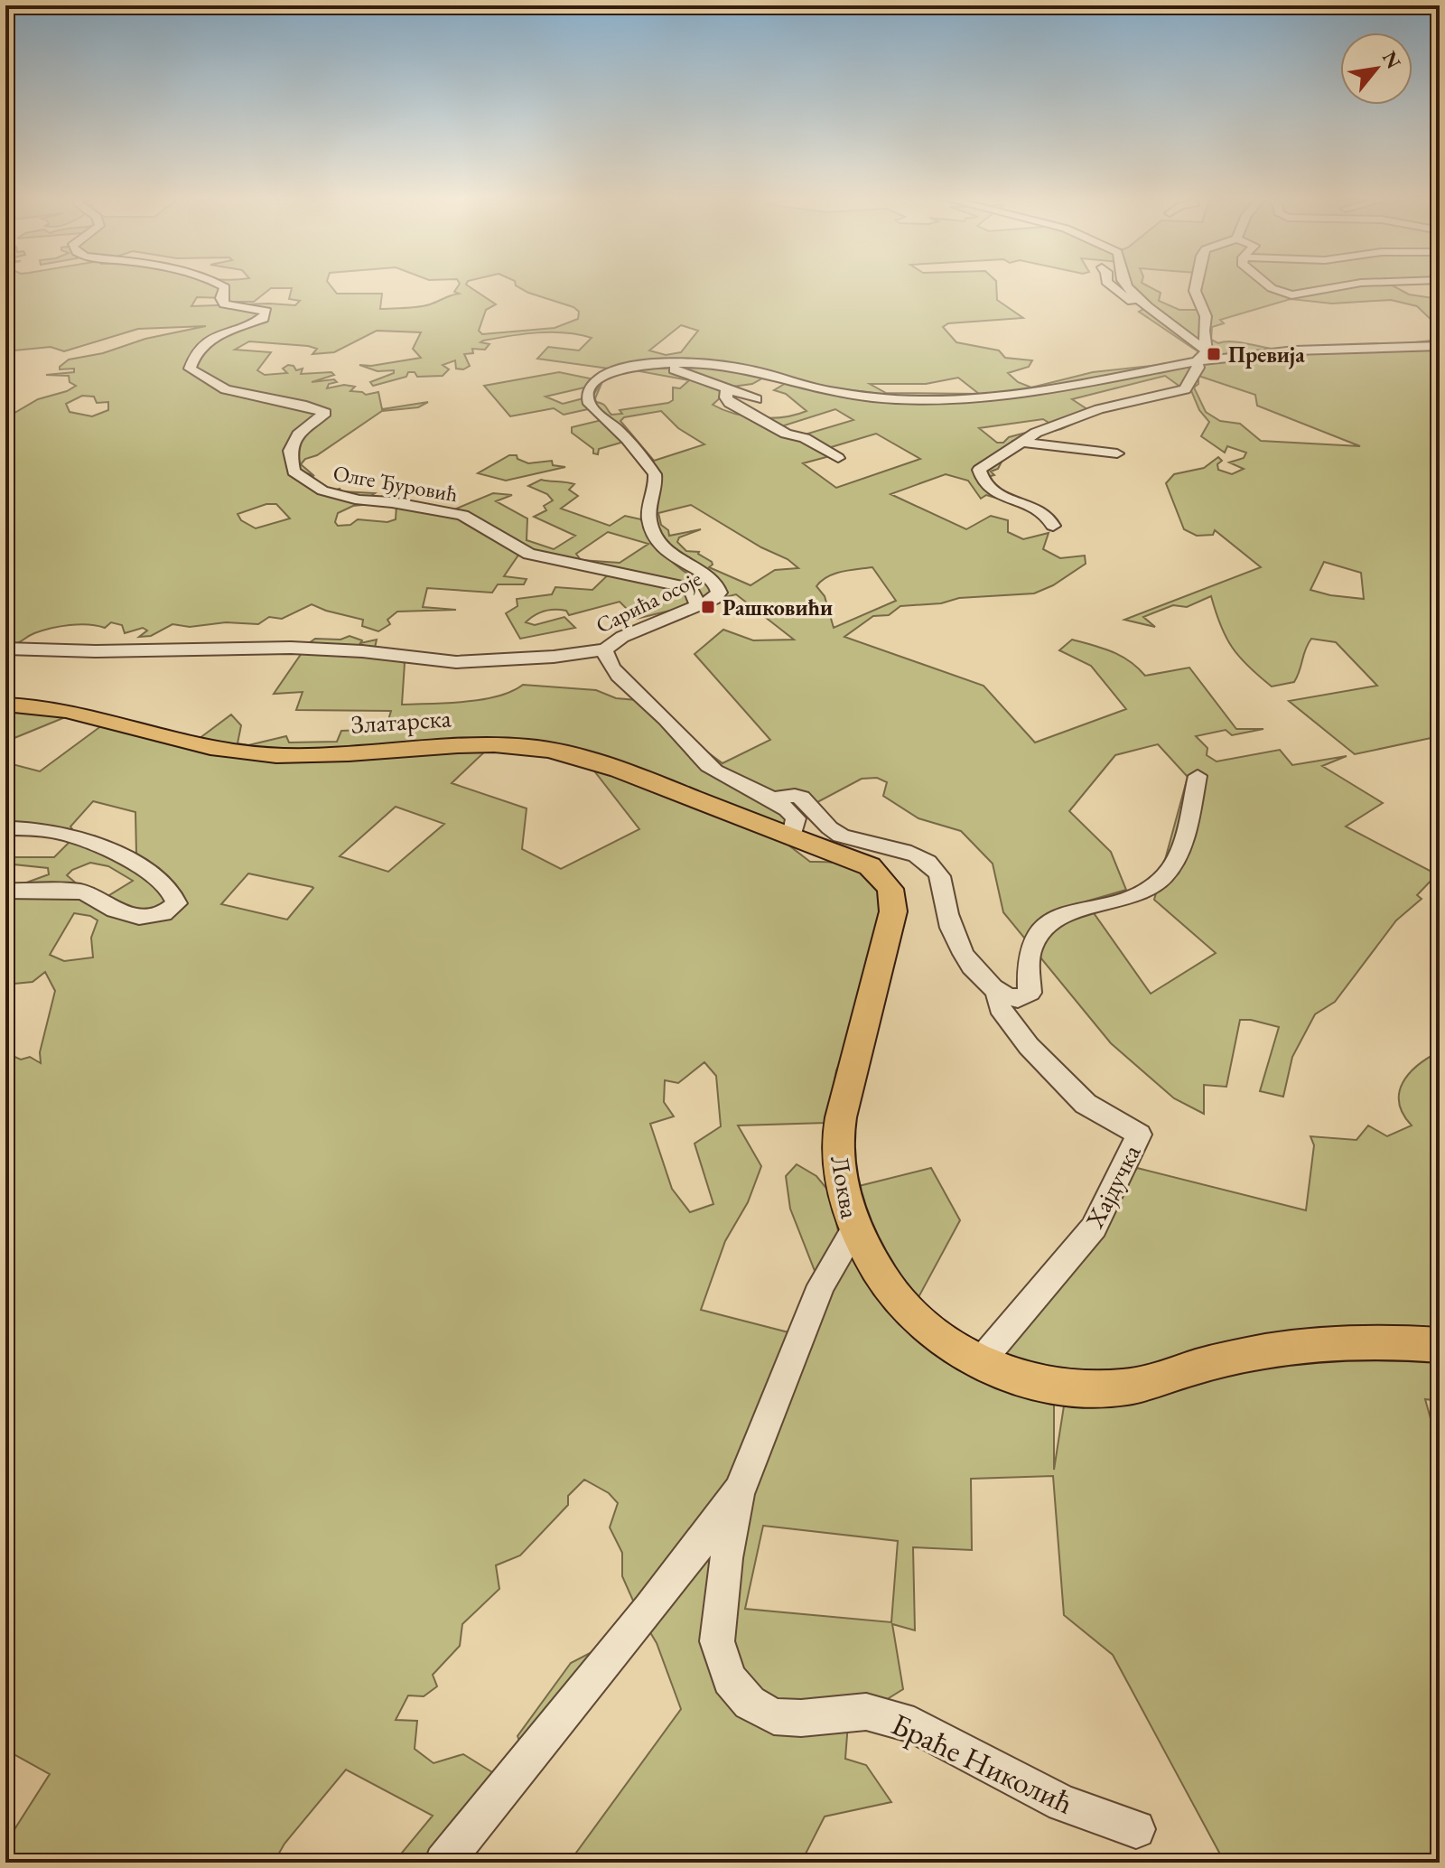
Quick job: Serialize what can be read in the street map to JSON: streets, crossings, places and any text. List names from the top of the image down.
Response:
{
  "streets": {
    "main road": ["Златарска", "Локва"],
    "street": [
      "Олге Ђуровић",
      "Сарића осоје",
      "Хајдучка",
      "Браће Николић"
    ]
  },
  "crossings": [
    ["Олге Ђуровић", "Сарића осоје"],
    ["Златарска", "Локва"],
    ["Хајдучка", "Локва"],
    ["Локва", "Браће Николић"]
  ],
  "places": {
    "transit": ["Превија", "Рашковићи"]
  },
  "north": "top right"
}
